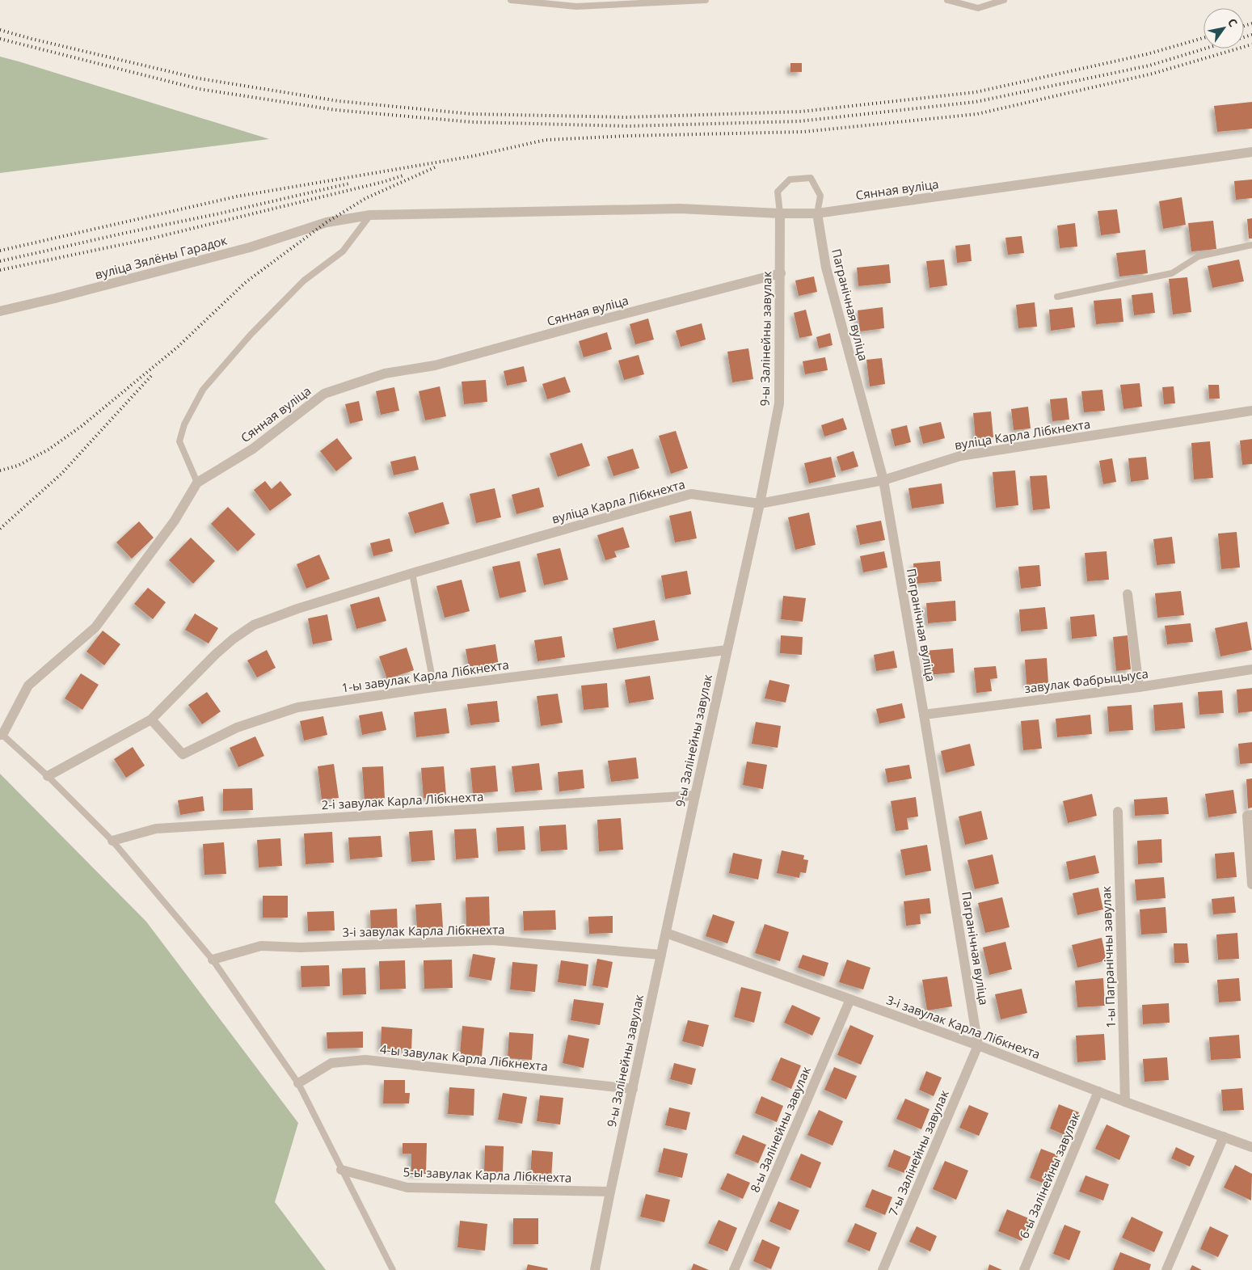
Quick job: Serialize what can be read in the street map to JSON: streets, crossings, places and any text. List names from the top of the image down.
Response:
{
  "streets": {
    "street": [
      "Сянная вуліца",
      "вуліца Зялёны Гарадок",
      "Пагранічная вуліца",
      "9-ы Залінейны завулак",
      "вуліца Карла Лібкнехта",
      "1-ы завулак Карла Лібкнехта",
      "завулак Фабрыцыуса",
      "2-і завулак Карла Лібкнехта",
      "3-і завулак Карла Лібкнехта",
      "1-ы Пагранічны завулак",
      "4-ы завулак Карла Лібкнехта",
      "8-ы Залінейны завулак",
      "7-ы Залінейны завулак",
      "5-ы завулак Карла Лібкнехта",
      "6-ы Залінейны завулак"
    ]
  },
  "crossings": [
    ["Сянная вуліца", "вуліца Зялёны Гарадок"],
    ["Сянная вуліца", "Пагранічная вуліца"],
    ["Сянная вуліца", "9-ы Залінейны завулак"],
    ["Пагранічная вуліца", "9-ы Залінейны завулак"],
    ["Пагранічная вуліца", "вуліца Карла Лібкнехта"],
    ["Пагранічная вуліца", "завулак Фабрыцыуса"],
    ["Пагранічная вуліца", "3-і завулак Карла Лібкнехта"],
    ["Пагранічная вуліца", "7-ы Залінейны завулак"],
    ["9-ы Залінейны завулак", "вуліца Карла Лібкнехта"],
    ["9-ы Залінейны завулак", "1-ы завулак Карла Лібкнехта"],
    ["9-ы Залінейны завулак", "2-і завулак Карла Лібкнехта"],
    ["9-ы Залінейны завулак", "3-і завулак Карла Лібкнехта"],
    ["9-ы Залінейны завулак", "4-ы завулак Карла Лібкнехта"],
    ["9-ы Залінейны завулак", "5-ы завулак Карла Лібкнехта"],
    ["вуліца Карла Лібкнехта", "1-ы завулак Карла Лібкнехта"],
    ["3-і завулак Карла Лібкнехта", "1-ы Пагранічны завулак"],
    ["3-і завулак Карла Лібкнехта", "8-ы Залінейны завулак"],
    ["3-і завулак Карла Лібкнехта", "7-ы Залінейны завулак"],
    ["3-і завулак Карла Лібкнехта", "6-ы Залінейны завулак"]
  ],
  "north": "top right"
}
